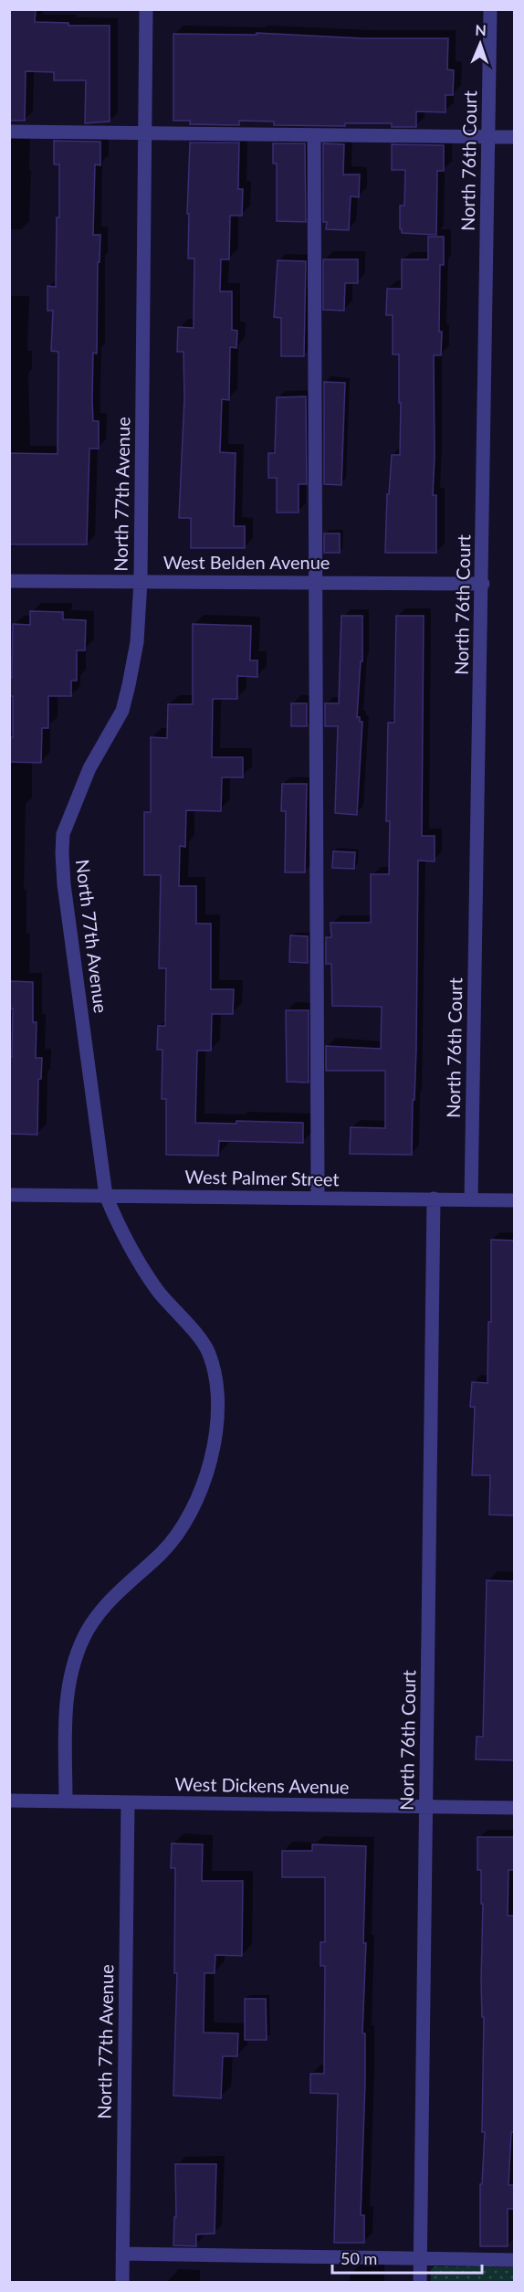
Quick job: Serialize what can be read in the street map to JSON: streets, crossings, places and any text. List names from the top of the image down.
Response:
{
  "streets": {
    "street": [
      "North 76th Court",
      "North 77th Avenue",
      "West Belden Avenue",
      "West Palmer Street",
      "West Dickens Avenue"
    ]
  },
  "crossings": [
    ["North 76th Court", "West Belden Avenue"],
    ["North 76th Court", "West Palmer Street"],
    ["North 76th Court", "West Dickens Avenue"],
    ["North 77th Avenue", "West Belden Avenue"],
    ["North 77th Avenue", "West Palmer Street"],
    ["North 77th Avenue", "West Dickens Avenue"]
  ],
  "scale_bar": "50 m",
  "north": "top"
}
